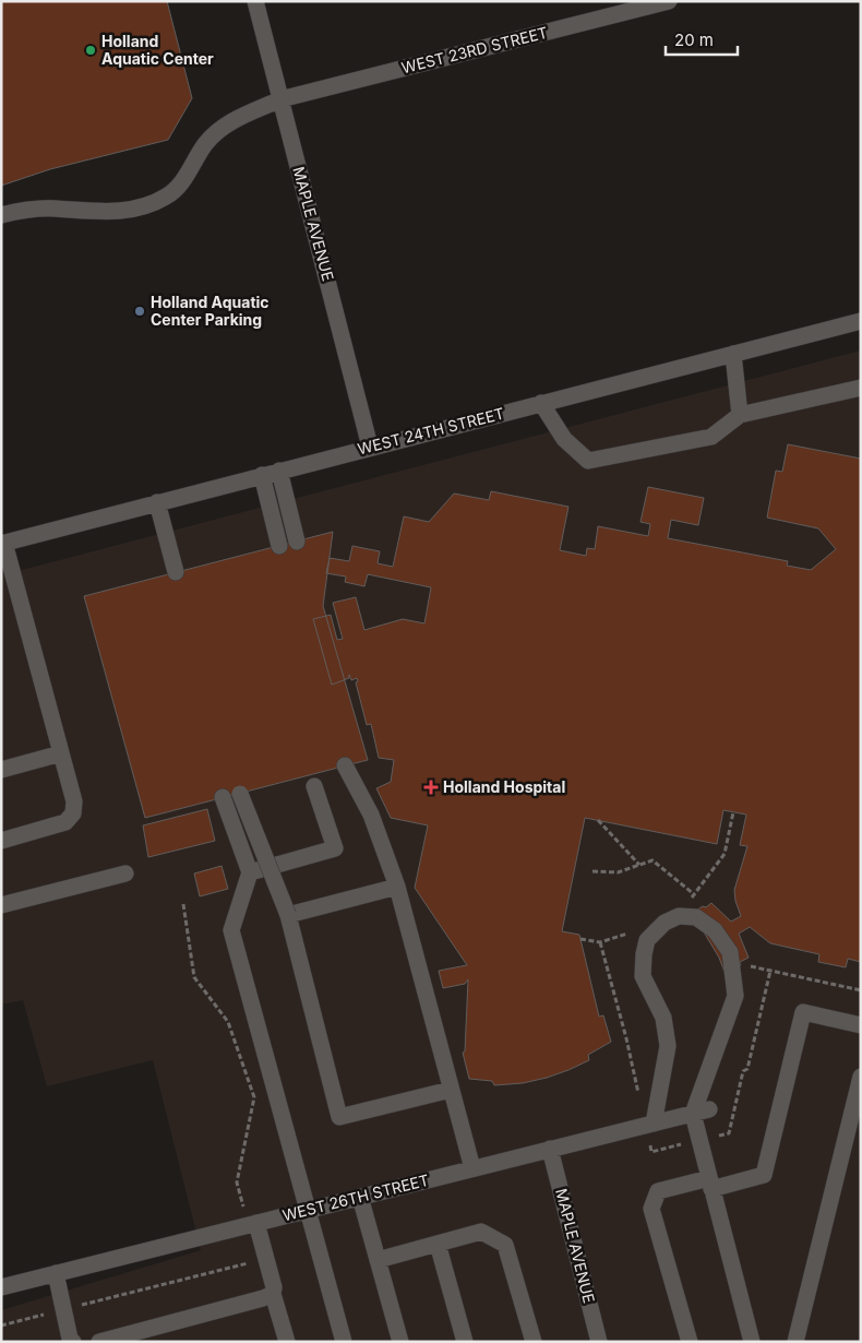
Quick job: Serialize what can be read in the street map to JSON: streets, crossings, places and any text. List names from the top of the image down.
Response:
{
  "streets": {
    "street": [
      "WEST 23RD STREET",
      "MAPLE AVENUE",
      "WEST 24TH STREET",
      "WEST 26TH STREET"
    ]
  },
  "crossings": [
    ["WEST 23RD STREET", "MAPLE AVENUE"],
    ["MAPLE AVENUE", "WEST 24TH STREET"],
    ["MAPLE AVENUE", "WEST 26TH STREET"]
  ],
  "places": {
    "other": ["Holland Aquatic Center", "Holland Aquatic Center Parking"],
    "health": ["Holland Hospital"]
  },
  "scale_bar": "20 m"
}
